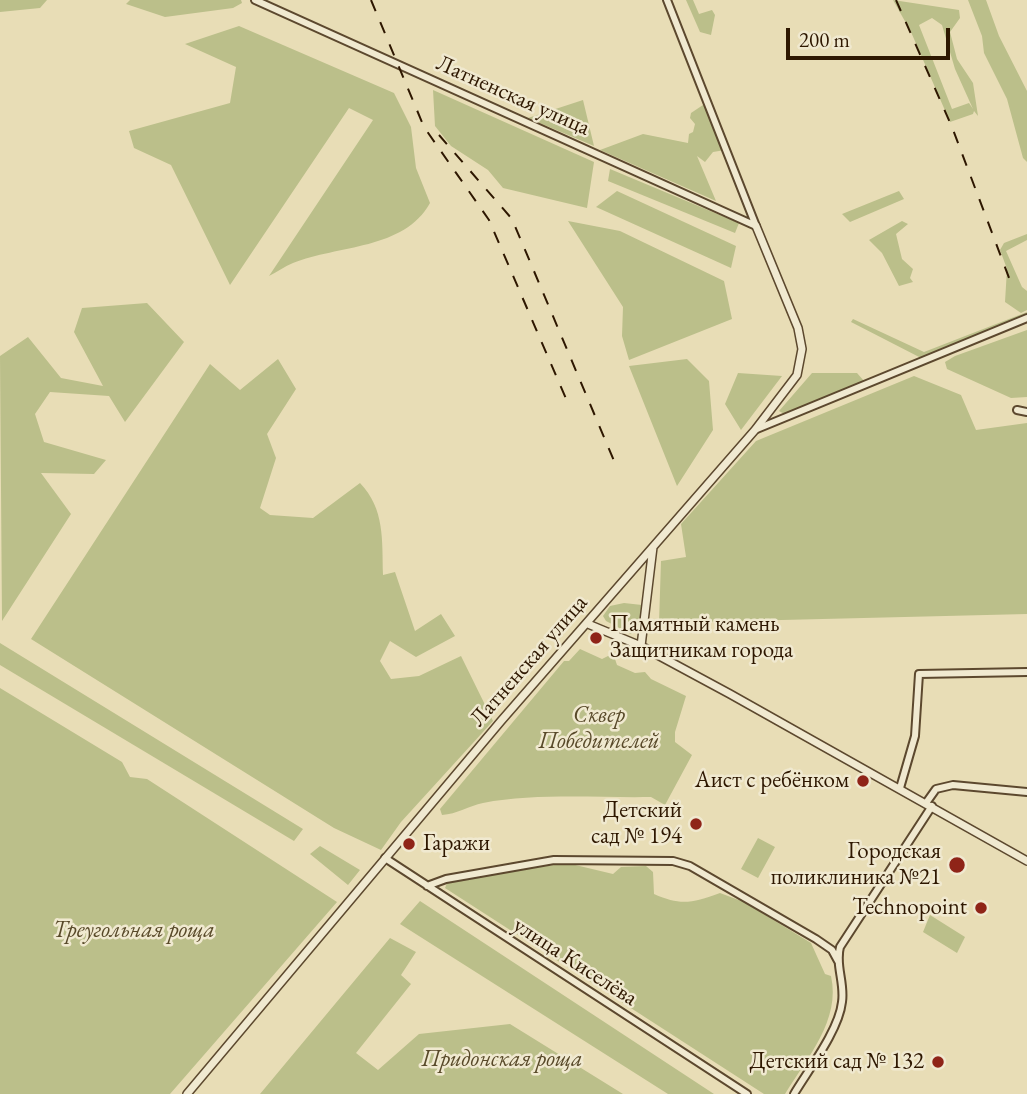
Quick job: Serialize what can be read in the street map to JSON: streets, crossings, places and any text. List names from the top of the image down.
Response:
{
  "streets": {
    "street": ["Латненская улица", "улица Киселёва"]
  },
  "crossings": [
    ["Латненская улица", "улица Киселёва"]
  ],
  "parks": ["Сквер Победителей", "Треугольная роща", "Придонская роща"],
  "places": [
    "Памятный камень Защитникам города",
    "Аист с ребёнком",
    "Детский сад № 194",
    "Гаражи",
    "Городская поликлиника №21",
    "Technopoint",
    "Детский сад № 132"
  ],
  "scale_bar": "200 m"
}
